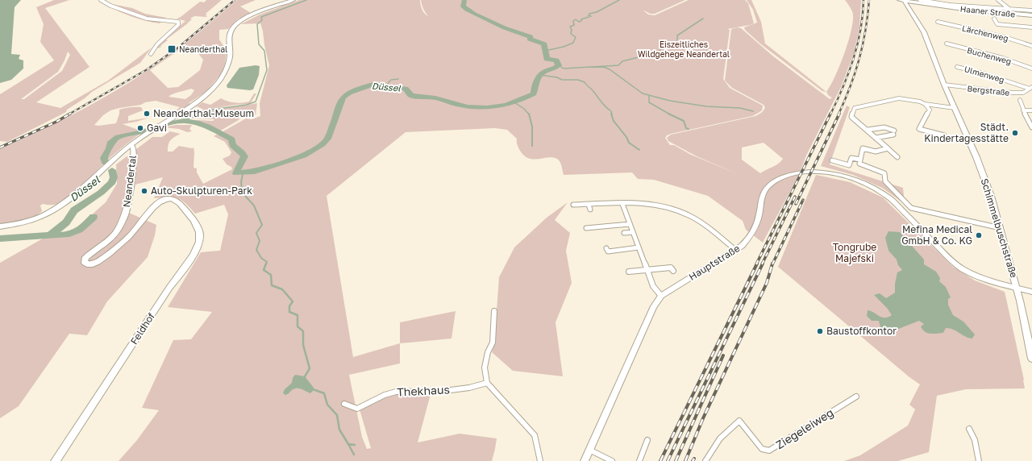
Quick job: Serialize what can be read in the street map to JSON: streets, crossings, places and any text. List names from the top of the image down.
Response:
{
  "streets": {
    "main road": [
      "Haaner Straße",
      "Neandertal",
      "Schimmelbuschstraße",
      "Feldhof"
    ],
    "street": [
      "Lärchenweg",
      "Buchenweg",
      "Ulmenweg",
      "Bergstraße",
      "Hauptstraße",
      "Thekhaus",
      "Ziegeleiweg"
    ]
  },
  "crossings": [
    ["Haaner Straße", "Schimmelbuschstraße"],
    ["Ulmenweg", "Bergstraße"],
    ["Bergstraße", "Schimmelbuschstraße"],
    ["Neandertal", "Feldhof"],
    ["Schimmelbuschstraße", "Hauptstraße"]
  ],
  "water": ["Düssel"],
  "parks": ["Eiszeitliches Wildgehege Neandertal", "Tongrube Majefski"],
  "places": {
    "transit": ["Neanderthal"],
    "other": [
      "Neanderthal-Museum",
      "Gavi",
      "Städt. Kindertagesstätte",
      "Auto-Skulpturen-Park",
      "Mefina Medical GmbH & Co. KG",
      "Baustoffkontor"
    ]
  }
}
